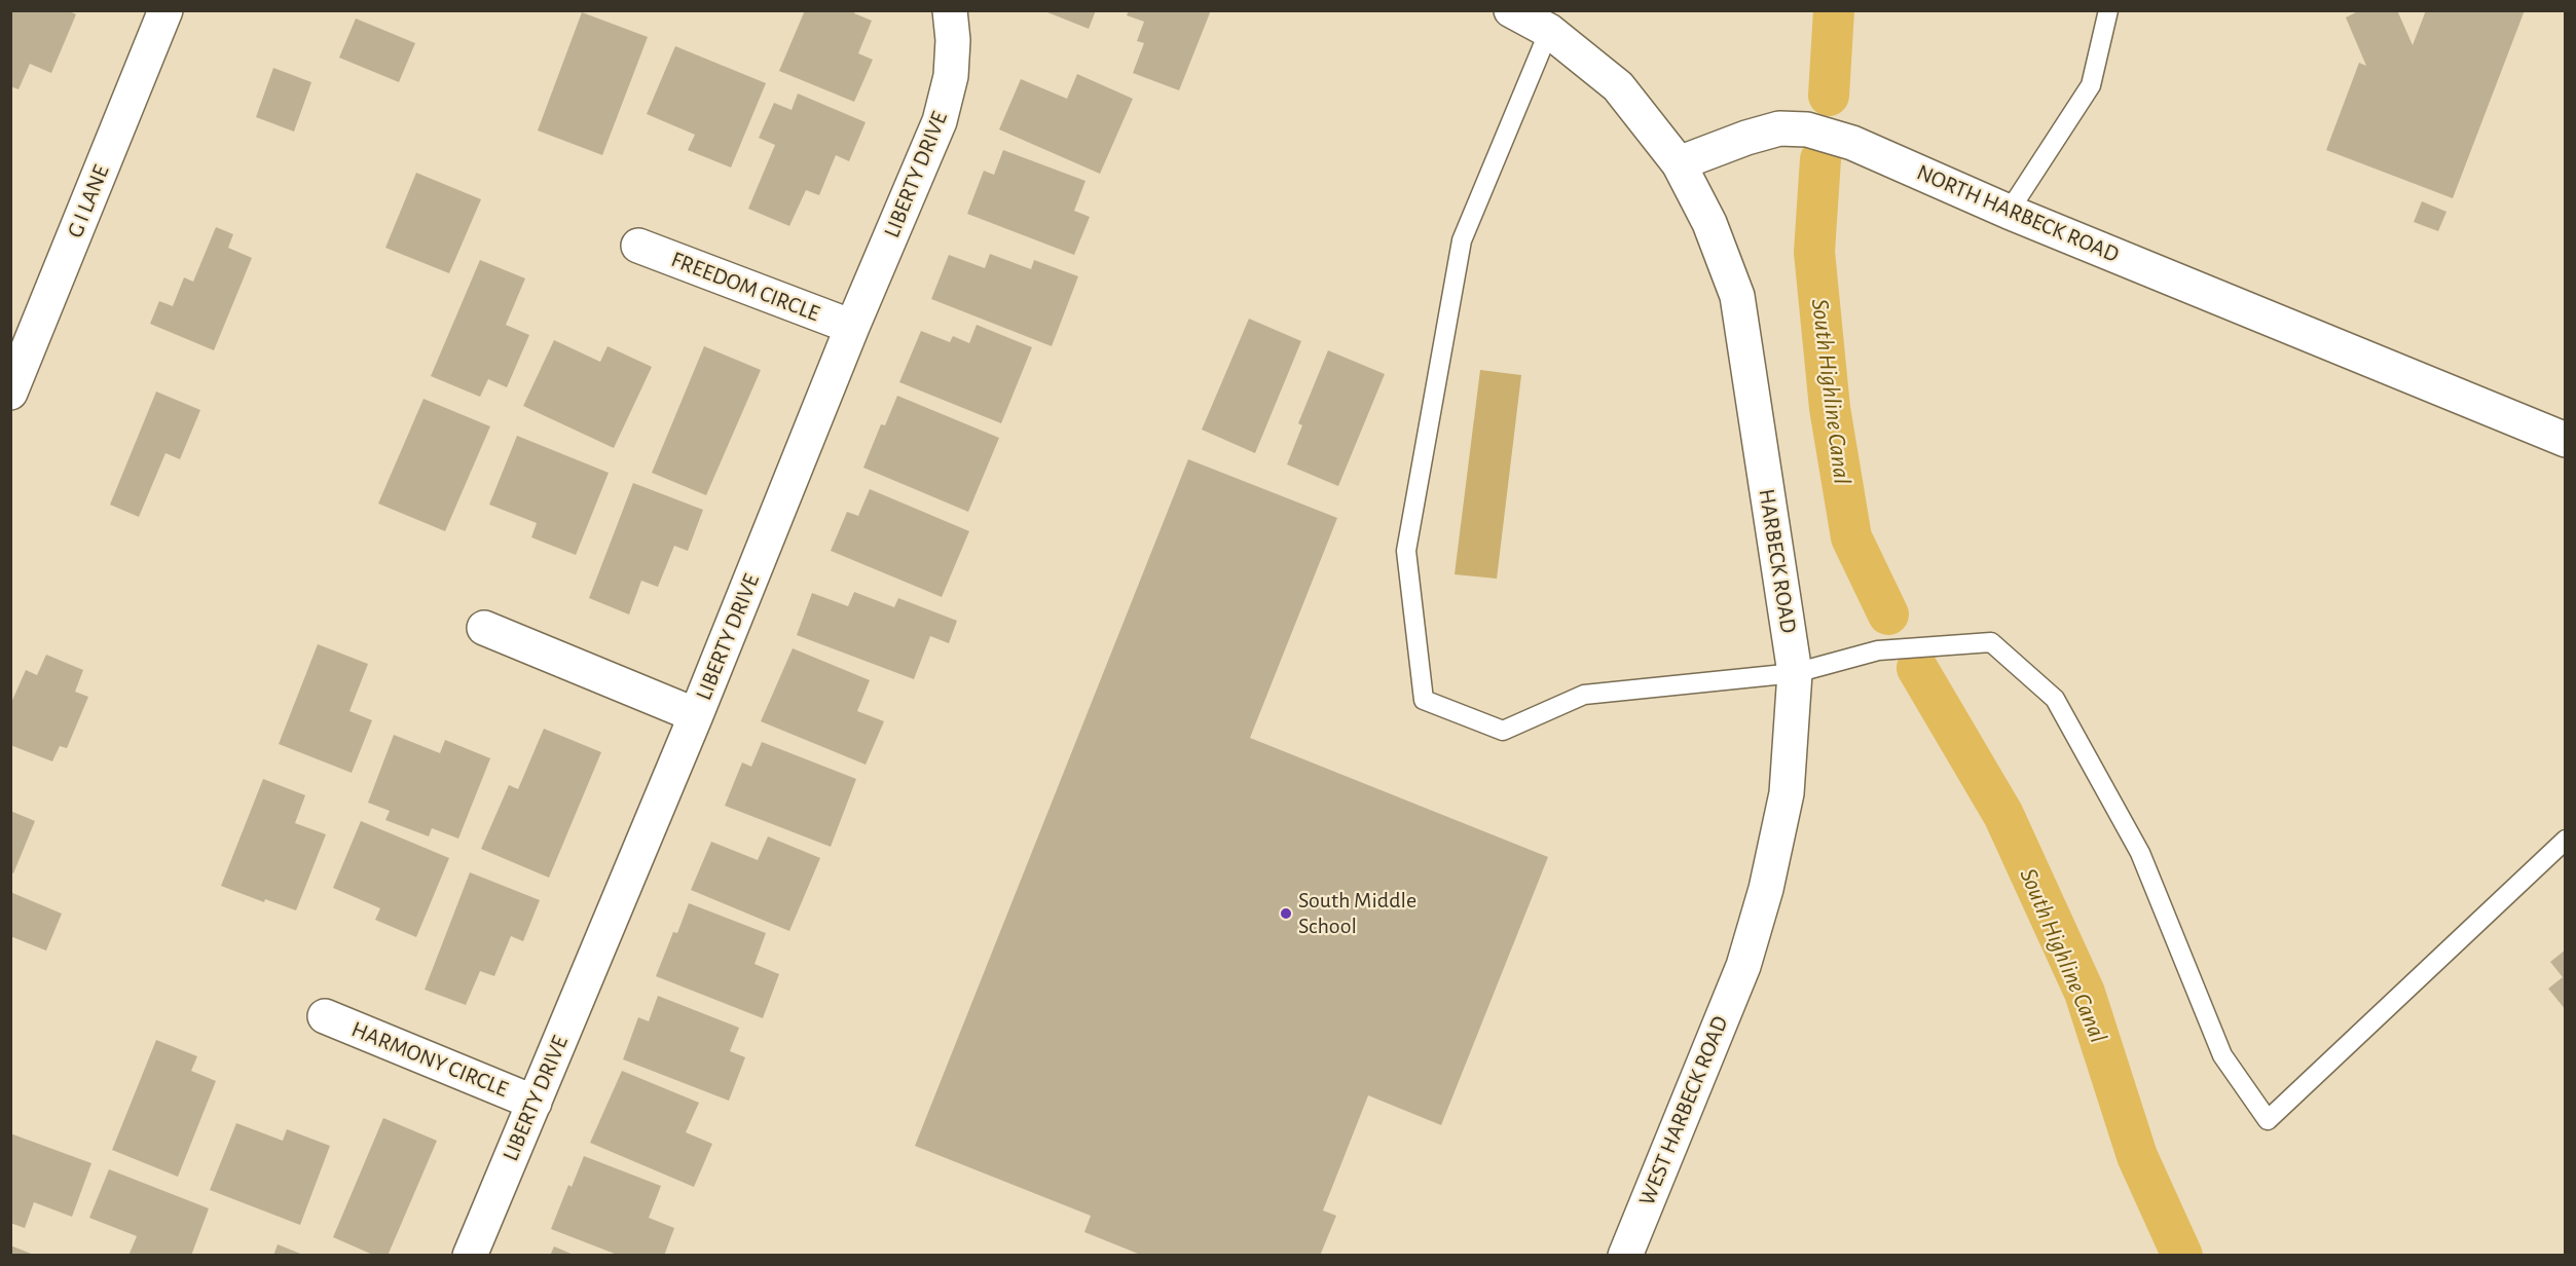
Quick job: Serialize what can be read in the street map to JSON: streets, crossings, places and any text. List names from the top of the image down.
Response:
{
  "streets": {
    "street": [
      "LIBERTY DRIVE",
      "G I LANE",
      "NORTH HARBECK ROAD",
      "FREEDOM CIRCLE",
      "HARBECK ROAD",
      "HARMONY CIRCLE",
      "WEST HARBECK ROAD"
    ]
  },
  "crossings": [
    ["LIBERTY DRIVE", "FREEDOM CIRCLE"],
    ["LIBERTY DRIVE", "HARMONY CIRCLE"],
    ["NORTH HARBECK ROAD", "HARBECK ROAD"],
    ["HARBECK ROAD", "WEST HARBECK ROAD"]
  ],
  "water": ["South Highline Canal"],
  "places": ["South Middle School"]
}
